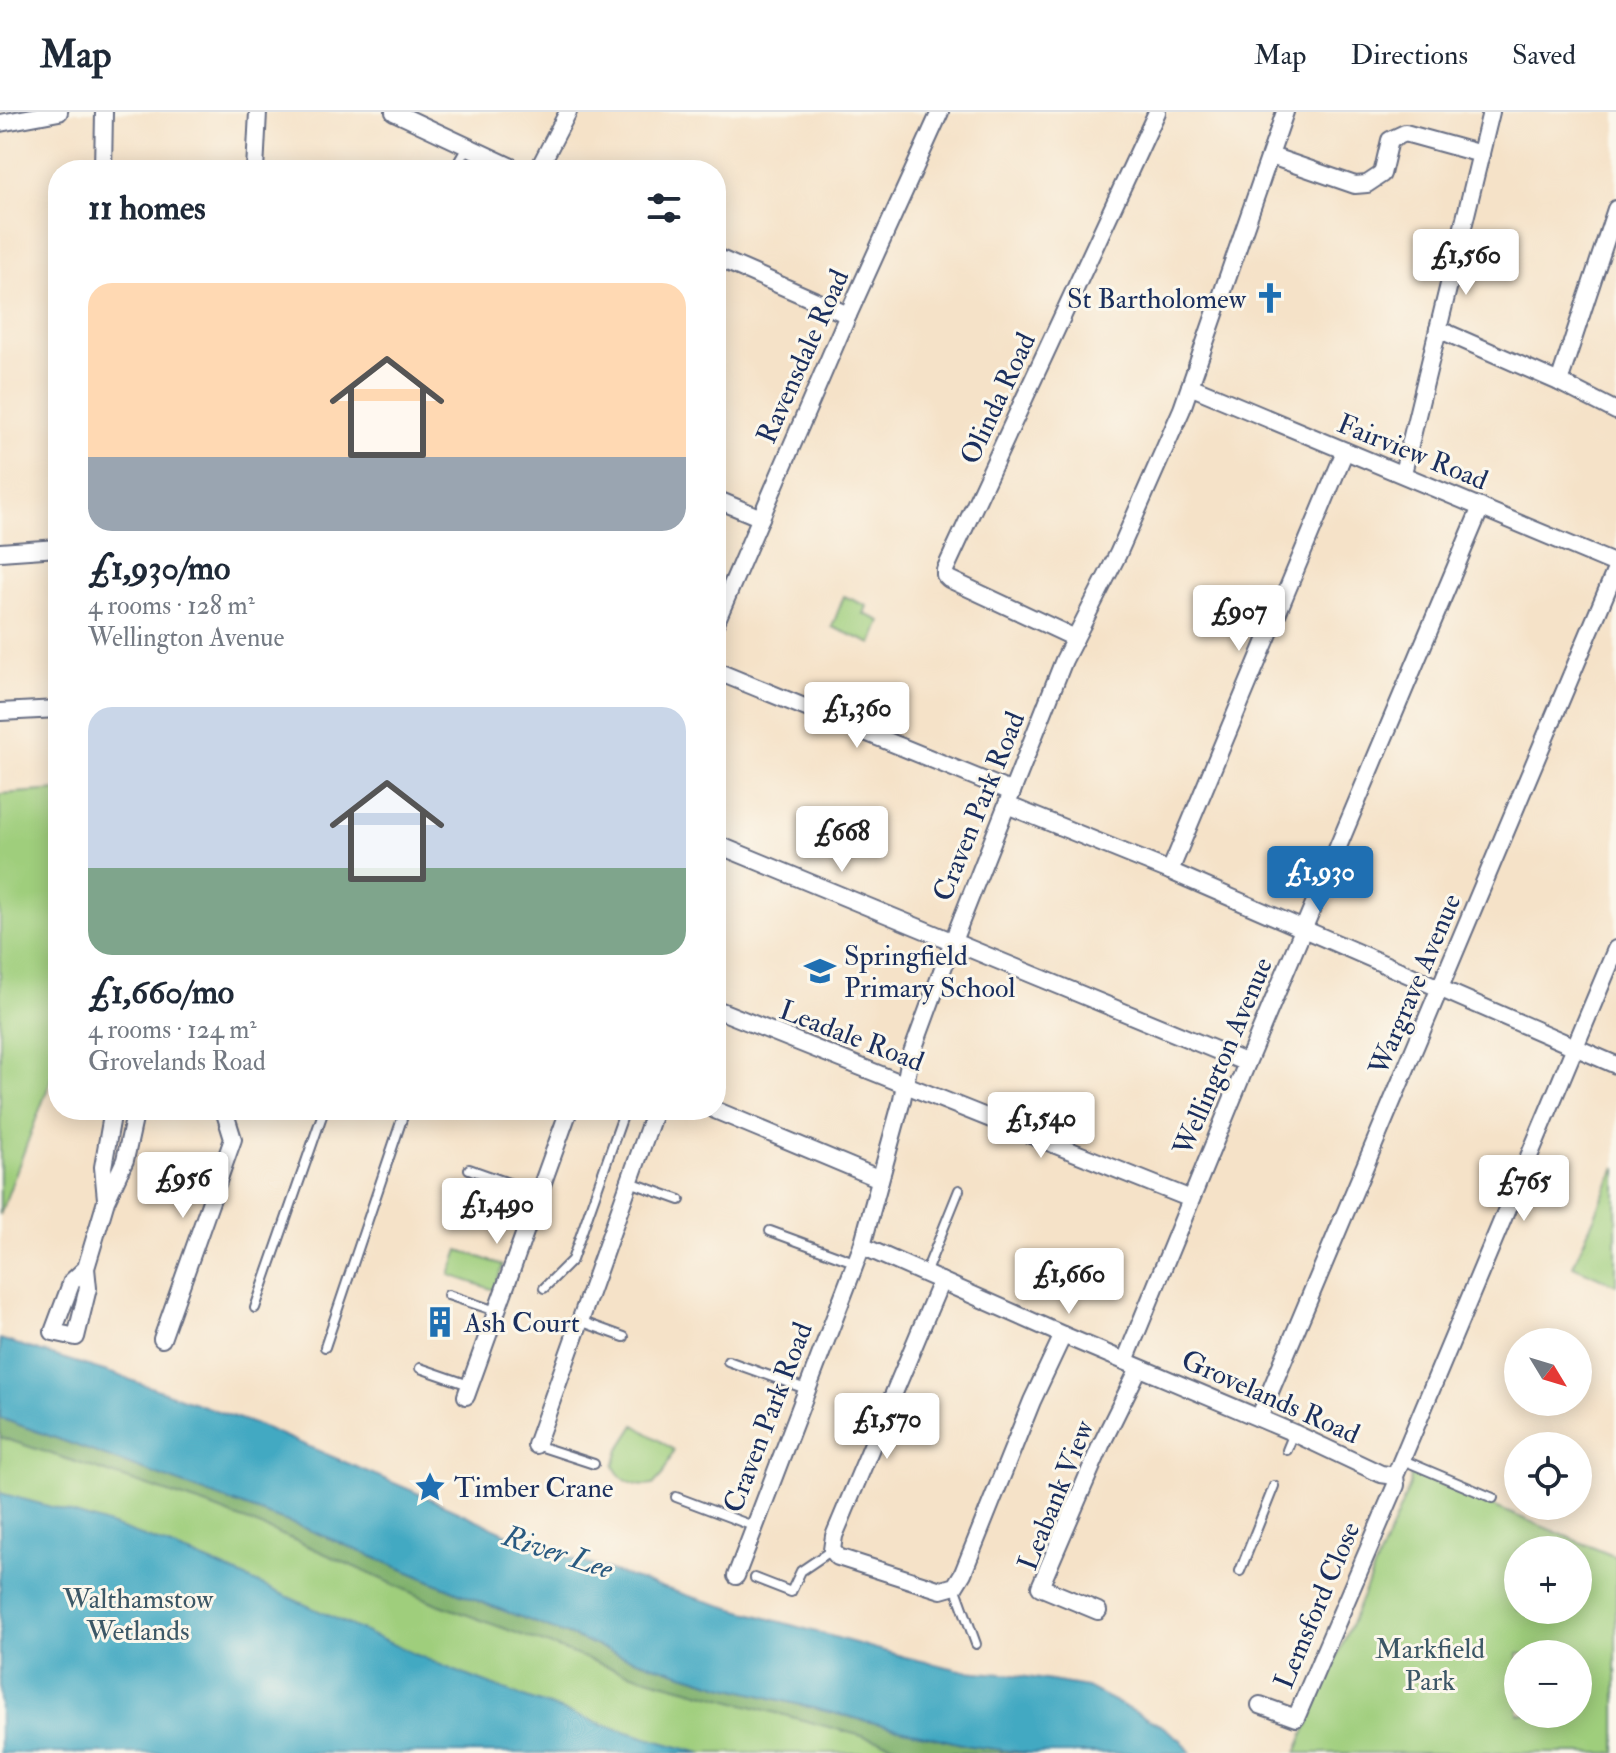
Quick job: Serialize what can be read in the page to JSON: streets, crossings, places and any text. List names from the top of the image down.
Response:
{
  "streets": {
    "street": [
      "Ravensdale Road",
      "Olinda Road",
      "Fairview Road",
      "Craven Park Road",
      "Wargrave Avenue",
      "Leadale Road",
      "Wellington Avenue",
      "Grovelands Road",
      "Leabank View",
      "Lemsford Close"
    ]
  },
  "crossings": [
    ["Olinda Road", "Craven Park Road"],
    ["Fairview Road", "Craven Park Road"],
    ["Fairview Road", "Wargrave Avenue"],
    ["Fairview Road", "Wellington Avenue"],
    ["Craven Park Road", "Leadale Road"],
    ["Craven Park Road", "Grovelands Road"],
    ["Wargrave Avenue", "Grovelands Road"],
    ["Leadale Road", "Wellington Avenue"],
    ["Wellington Avenue", "Grovelands Road"],
    ["Wellington Avenue", "Leabank View"],
    ["Grovelands Road", "Leabank View"],
    ["Grovelands Road", "Lemsford Close"]
  ],
  "water": ["River Lee"],
  "parks": ["Walthamstow Wetlands", "Markfield Park"],
  "places": {
    "church": ["St Bartholomew"],
    "school or university": ["Springfield Primary School"],
    "building": ["Ash Court"],
    "place": ["Timber Crane"]
  },
  "north": "bottom right",
  "page": {
    "header": "Map",
    "nav": ["Map", "Directions", "Saved"],
    "heading": "11 homes",
    "price": [
      "£1,560",
      "£907",
      "£1,360",
      "£668",
      "£1,930",
      "£1,540",
      "£956",
      "£765",
      "£1,490",
      "£1,660",
      "£1,570"
    ],
    "list": [
      {
        "name": "£1,930/mo",
        "note": "4 rooms · 128 m² · Wellington Avenue"
      },
      {
        "name": "£1,660/mo",
        "note": "4 rooms · 124 m² · Grovelands Road"
      }
    ],
    "map_buttons": ["+", "−"]
  }
}
